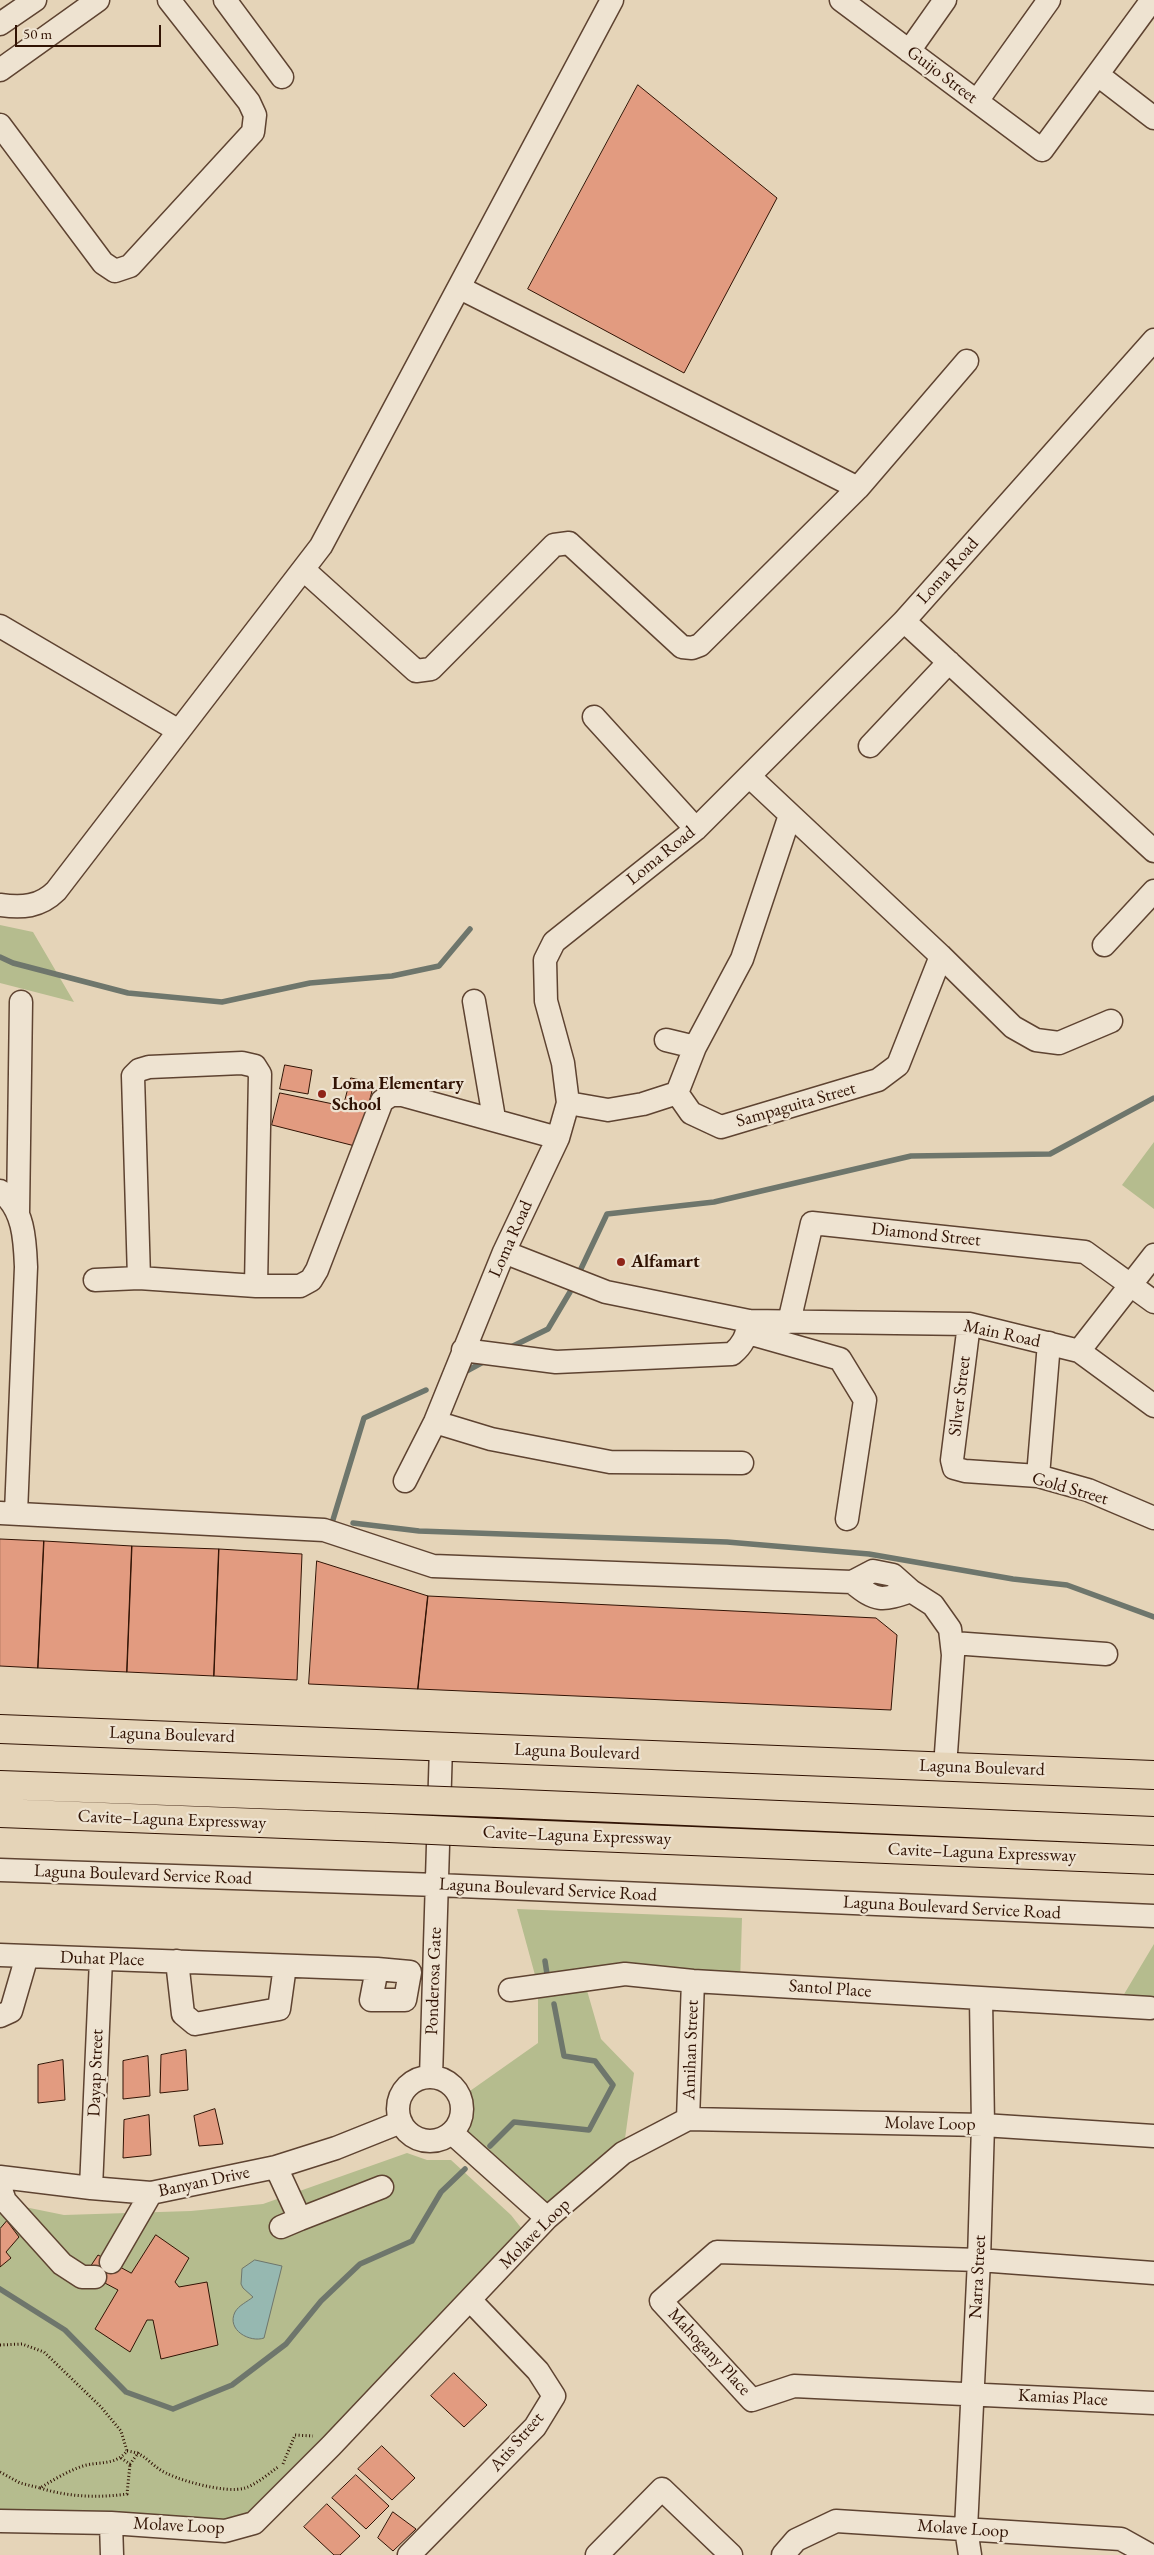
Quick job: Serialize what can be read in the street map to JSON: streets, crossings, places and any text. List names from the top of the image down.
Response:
{
  "streets": {
    "main road": ["Laguna Boulevard", "Cavite–Laguna Expressway"],
    "street": [
      "Guijo Street",
      "Loma Road",
      "Sampaguita Street",
      "Diamond Street",
      "Main Road",
      "Silver Street",
      "Gold Street",
      "Laguna Boulevard Service Road",
      "Duhat Place",
      "Ponderosa Gate",
      "Santol Place",
      "Amihan Street",
      "Dayap Street",
      "Molave Loop",
      "Banyan Drive",
      "Narra Street",
      "Mahogany Place",
      "Kamias Place",
      "Atis Street"
    ]
  },
  "crossings": [
    ["Diamond Street", "Main Road"],
    ["Main Road", "Silver Street"],
    ["Silver Street", "Gold Street"],
    ["Laguna Boulevard", "Ponderosa Gate"],
    ["Laguna Boulevard Service Road", "Ponderosa Gate"],
    ["Duhat Place", "Dayap Street"],
    ["Ponderosa Gate", "Banyan Drive"],
    ["Santol Place", "Amihan Street"],
    ["Santol Place", "Narra Street"],
    ["Amihan Street", "Molave Loop"],
    ["Dayap Street", "Banyan Drive"],
    ["Molave Loop", "Narra Street"],
    ["Molave Loop", "Atis Street"],
    ["Narra Street", "Mahogany Place"],
    ["Narra Street", "Kamias Place"],
    ["Mahogany Place", "Kamias Place"]
  ],
  "places": ["Loma Elementary School", "Alfamart"],
  "scale_bar": "50 m"
}
